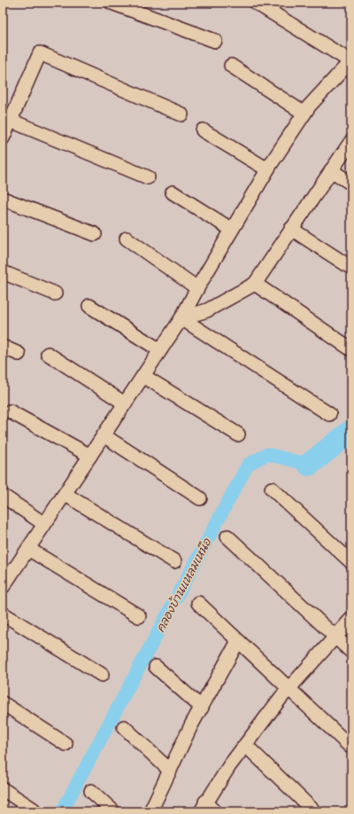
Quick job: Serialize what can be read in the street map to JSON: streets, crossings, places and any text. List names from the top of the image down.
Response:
{
  "water": ["คลองบ้านแหลมเหนือ"]
}
